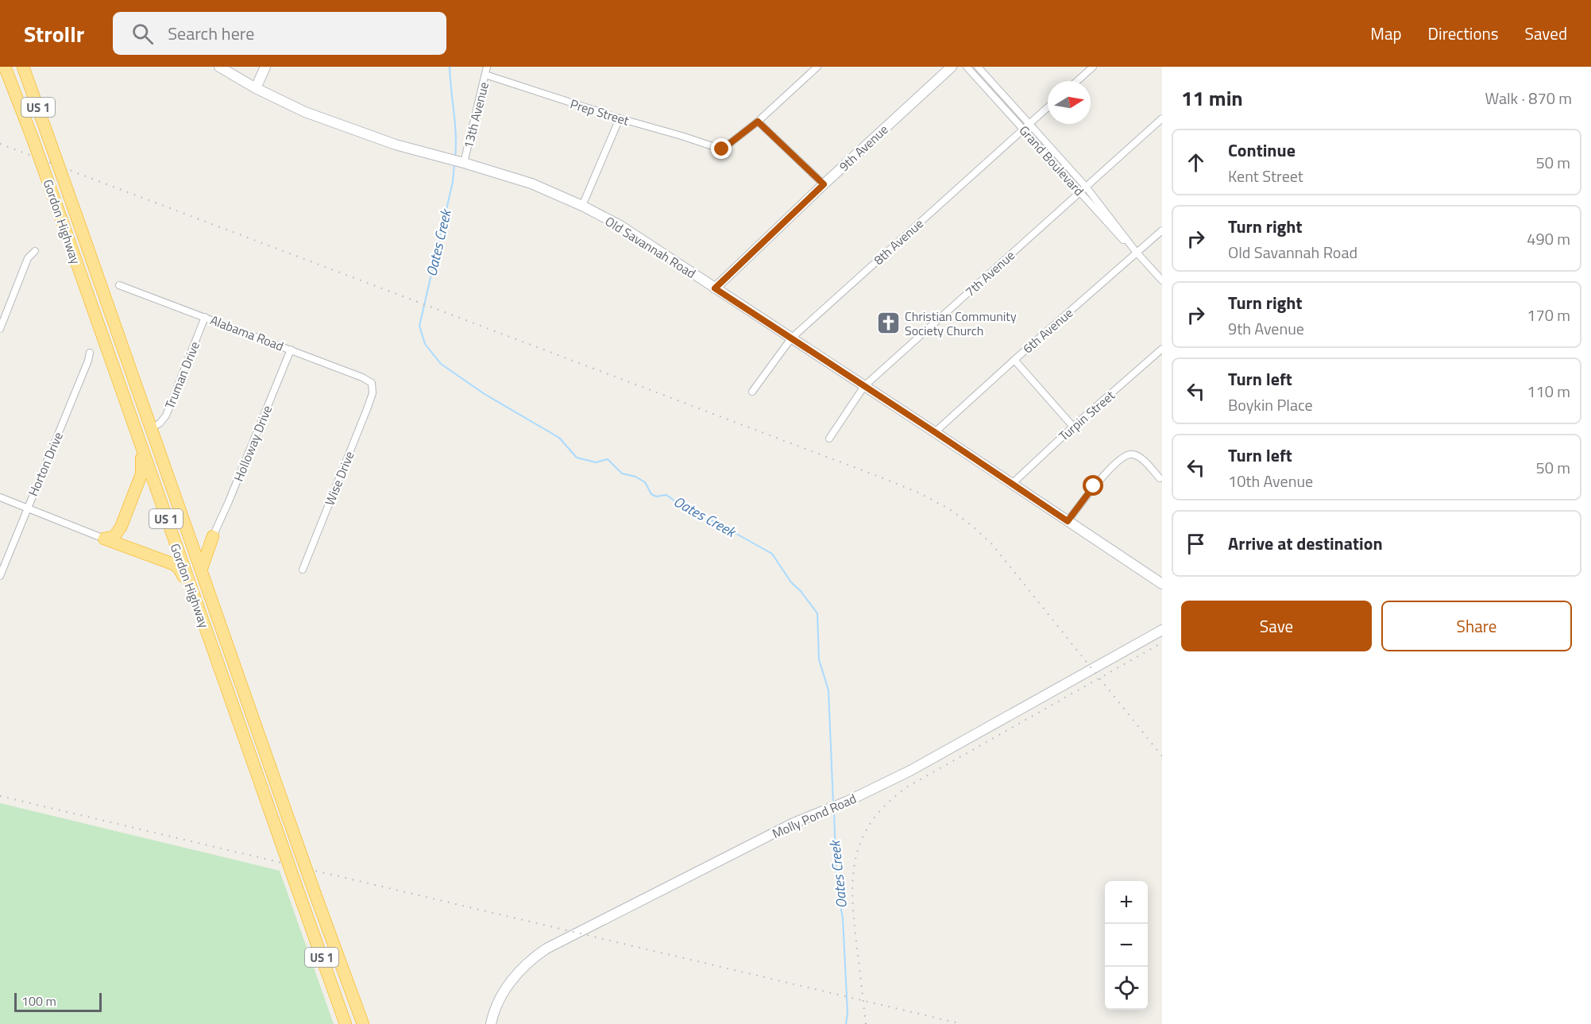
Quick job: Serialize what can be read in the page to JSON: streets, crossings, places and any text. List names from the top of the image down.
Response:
{
  "streets": {
    "highway": ["US 1", "Gordon Highway"],
    "street": [
      "Prep Street",
      "13th Avenue",
      "9th Avenue",
      "Grand Boulevard",
      "8th Avenue",
      "Old Savannah Road",
      "7th Avenue",
      "6th Avenue",
      "Alabama Road",
      "Truman Drive",
      "Turpin Street",
      "Holloway Drive",
      "Horton Drive",
      "Wise Drive",
      "Molly Pond Road"
    ]
  },
  "crossings": [
    ["Prep Street", "13th Avenue"],
    ["13th Avenue", "Old Savannah Road"],
    ["9th Avenue", "Old Savannah Road"],
    ["Grand Boulevard", "8th Avenue"],
    ["Grand Boulevard", "7th Avenue"],
    ["Grand Boulevard", "6th Avenue"],
    ["Gordon Highway", "Truman Drive"],
    ["8th Avenue", "Old Savannah Road"],
    ["Old Savannah Road", "7th Avenue"],
    ["Old Savannah Road", "6th Avenue"],
    ["Old Savannah Road", "Turpin Street"],
    ["Alabama Road", "Truman Drive"],
    ["Alabama Road", "Holloway Drive"],
    ["Alabama Road", "Wise Drive"]
  ],
  "water": ["Oates Creek"],
  "places": {
    "church": ["Christian Community Society Church"]
  },
  "scale_bar": "100 m",
  "north": "right",
  "page": {
    "header": "Strollr",
    "search": "Search here",
    "nav": ["Map", "Directions", "Saved"],
    "heading": ["11 min", "Walk · 870 m"],
    "list": [
      ["Continue", "Kent Street", "50 m"],
      ["Turn right", "Old Savannah Road", "490 m"],
      ["Turn right", "9th Avenue", "170 m"],
      ["Turn left", "Boykin Place", "110 m"],
      ["Turn left", "10th Avenue", "50 m"],
      "Arrive at destination"
    ],
    "buttons": ["Save", "Share"],
    "map_buttons": ["+", "−"],
    "scale": "100 m"
  }
}
